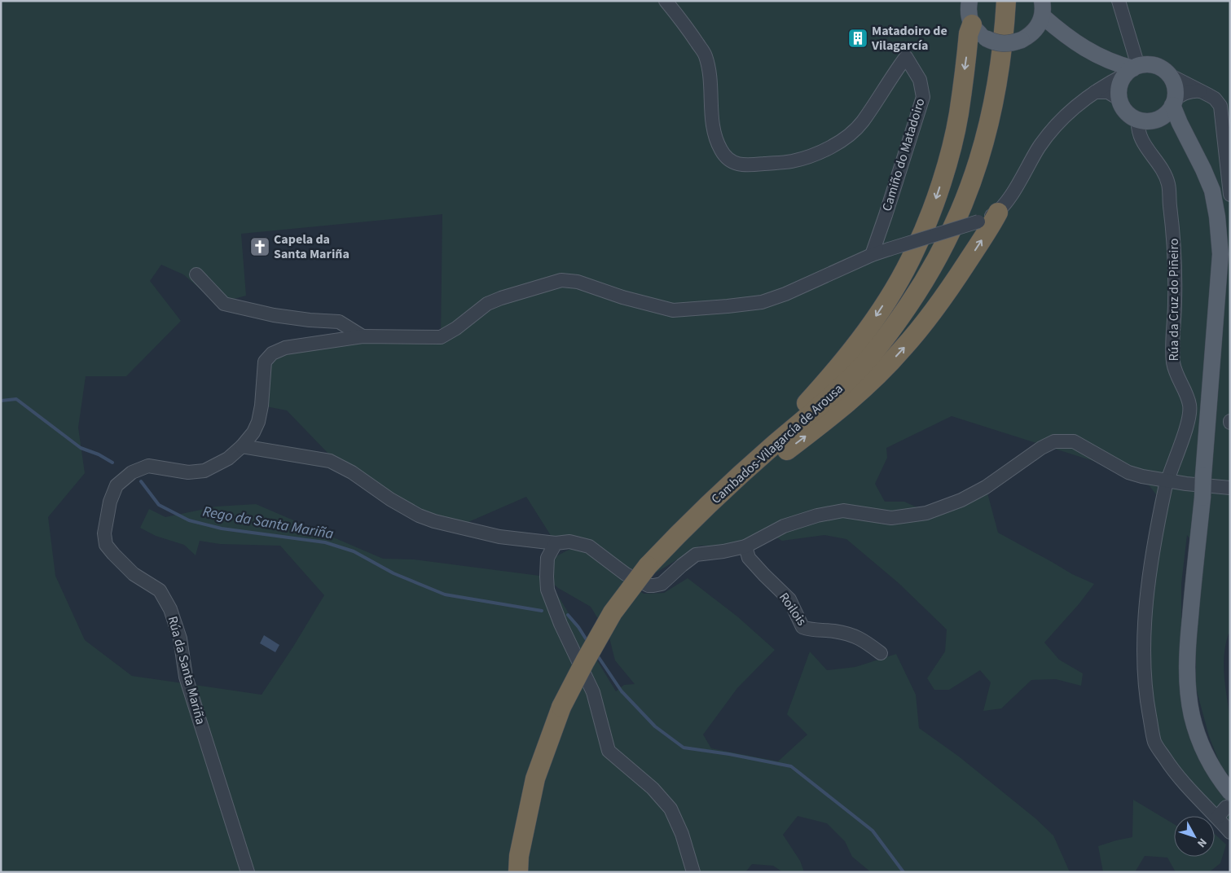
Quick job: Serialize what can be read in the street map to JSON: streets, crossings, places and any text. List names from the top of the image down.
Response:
{
  "streets": {
    "highway": ["Cambados-Vilagarcía de Arousa"],
    "street": [
      "Camiño do Matadoiro",
      "Rúa da Cruz do Piñeiro",
      "Roilois",
      "Rúa da Santa Mariña"
    ]
  },
  "crossings": [
    ["Camiño do Matadoiro", "Rúa da Santa Mariña"]
  ],
  "water": ["Rego da Santa Mariña"],
  "places": {
    "building": ["Matadoiro de Vilagarcía"],
    "church": ["Capela da Santa Mariña"]
  },
  "north": "bottom right"
}
